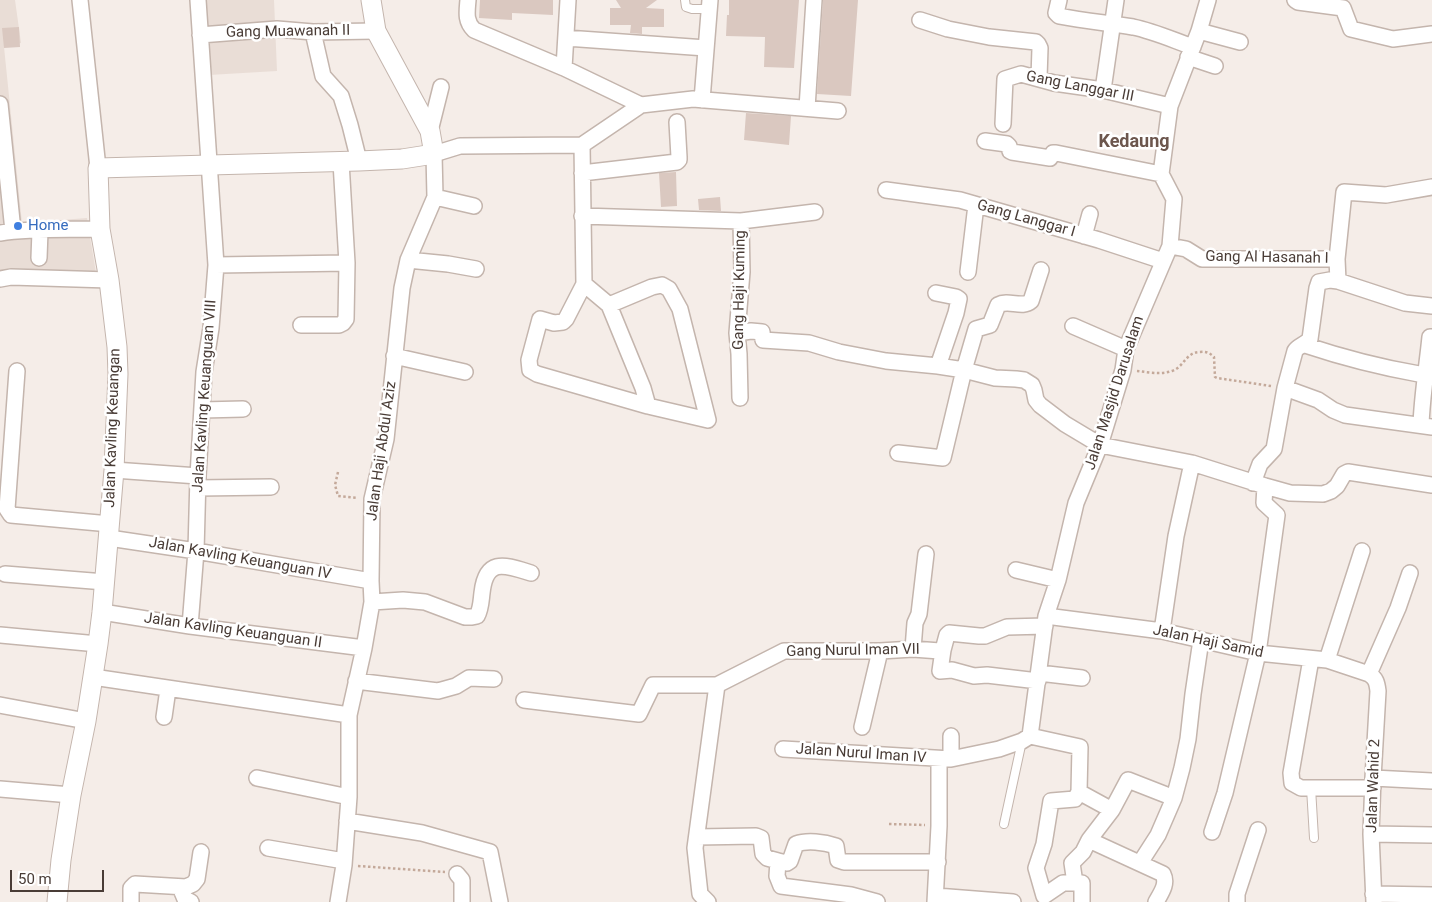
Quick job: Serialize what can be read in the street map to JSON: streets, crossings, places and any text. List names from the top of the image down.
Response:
{
  "streets": {
    "street": [
      "Gang Muawanah II",
      "Gang Langgar III",
      "Gang Langgar I",
      "Gang Al Hasanah I",
      "Gang Haji Kuming",
      "Jalan Masjid Darusalam",
      "Jalan Kavling Keuanguan VIII",
      "Jalan Kavling Keuangan",
      "Jalan Haji Abdul Aziz",
      "Jalan Kavling Keuanguan IV",
      "Jalan Kavling Keuanguan II",
      "Jalan Haji Samid",
      "Gang Nurul Iman VII",
      "Jalan Nurul Iman IV",
      "Jalan Wahid 2"
    ]
  },
  "crossings": [
    ["Gang Muawanah II", "Jalan Kavling Keuanguan VIII"],
    ["Gang Langgar I", "Jalan Masjid Darusalam"],
    ["Gang Al Hasanah I", "Jalan Masjid Darusalam"],
    ["Jalan Masjid Darusalam", "Jalan Haji Samid"],
    ["Jalan Masjid Darusalam", "Jalan Nurul Iman IV"],
    ["Jalan Kavling Keuanguan VIII", "Jalan Kavling Keuanguan IV"],
    ["Jalan Kavling Keuanguan VIII", "Jalan Kavling Keuanguan II"],
    ["Jalan Kavling Keuangan", "Jalan Kavling Keuanguan IV"],
    ["Jalan Kavling Keuangan", "Jalan Kavling Keuanguan II"],
    ["Jalan Haji Abdul Aziz", "Jalan Kavling Keuanguan IV"],
    ["Jalan Haji Abdul Aziz", "Jalan Kavling Keuanguan II"],
    ["Jalan Haji Samid", "Jalan Wahid 2"]
  ],
  "districts": ["Kedaung"],
  "places": ["Home"],
  "scale_bar": "50 m"
}
